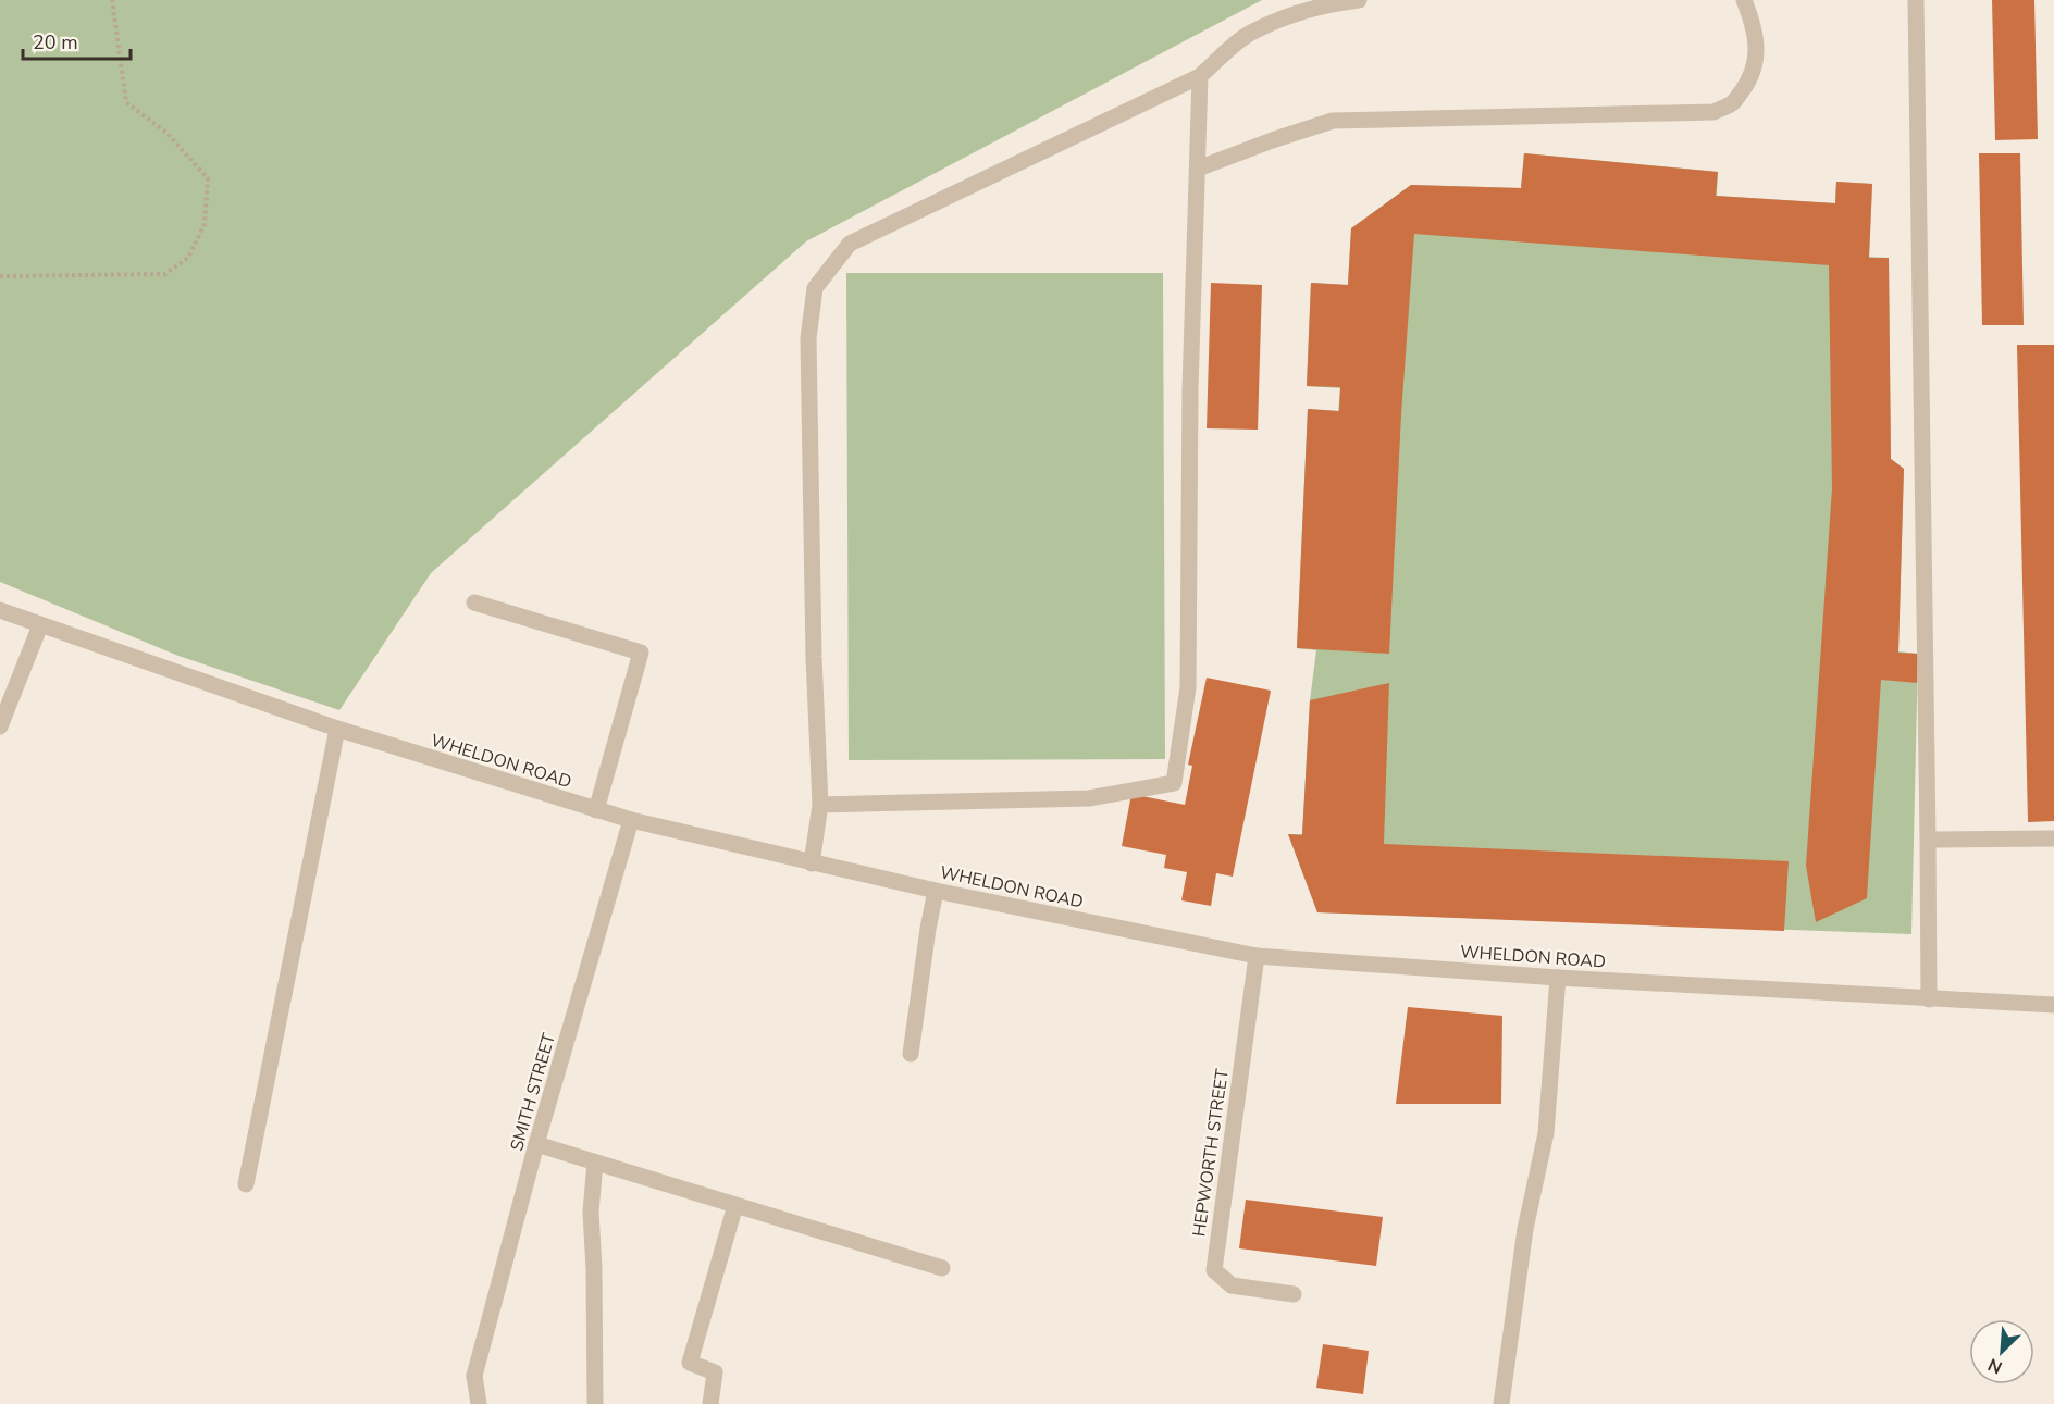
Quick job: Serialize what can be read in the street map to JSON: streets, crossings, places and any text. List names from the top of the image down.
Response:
{
  "streets": {
    "street": ["WHELDON ROAD", "SMITH STREET", "HEPWORTH STREET"]
  },
  "crossings": [
    ["WHELDON ROAD", "SMITH STREET"],
    ["WHELDON ROAD", "HEPWORTH STREET"]
  ],
  "scale_bar": "20 m",
  "north": "bottom left"
}
